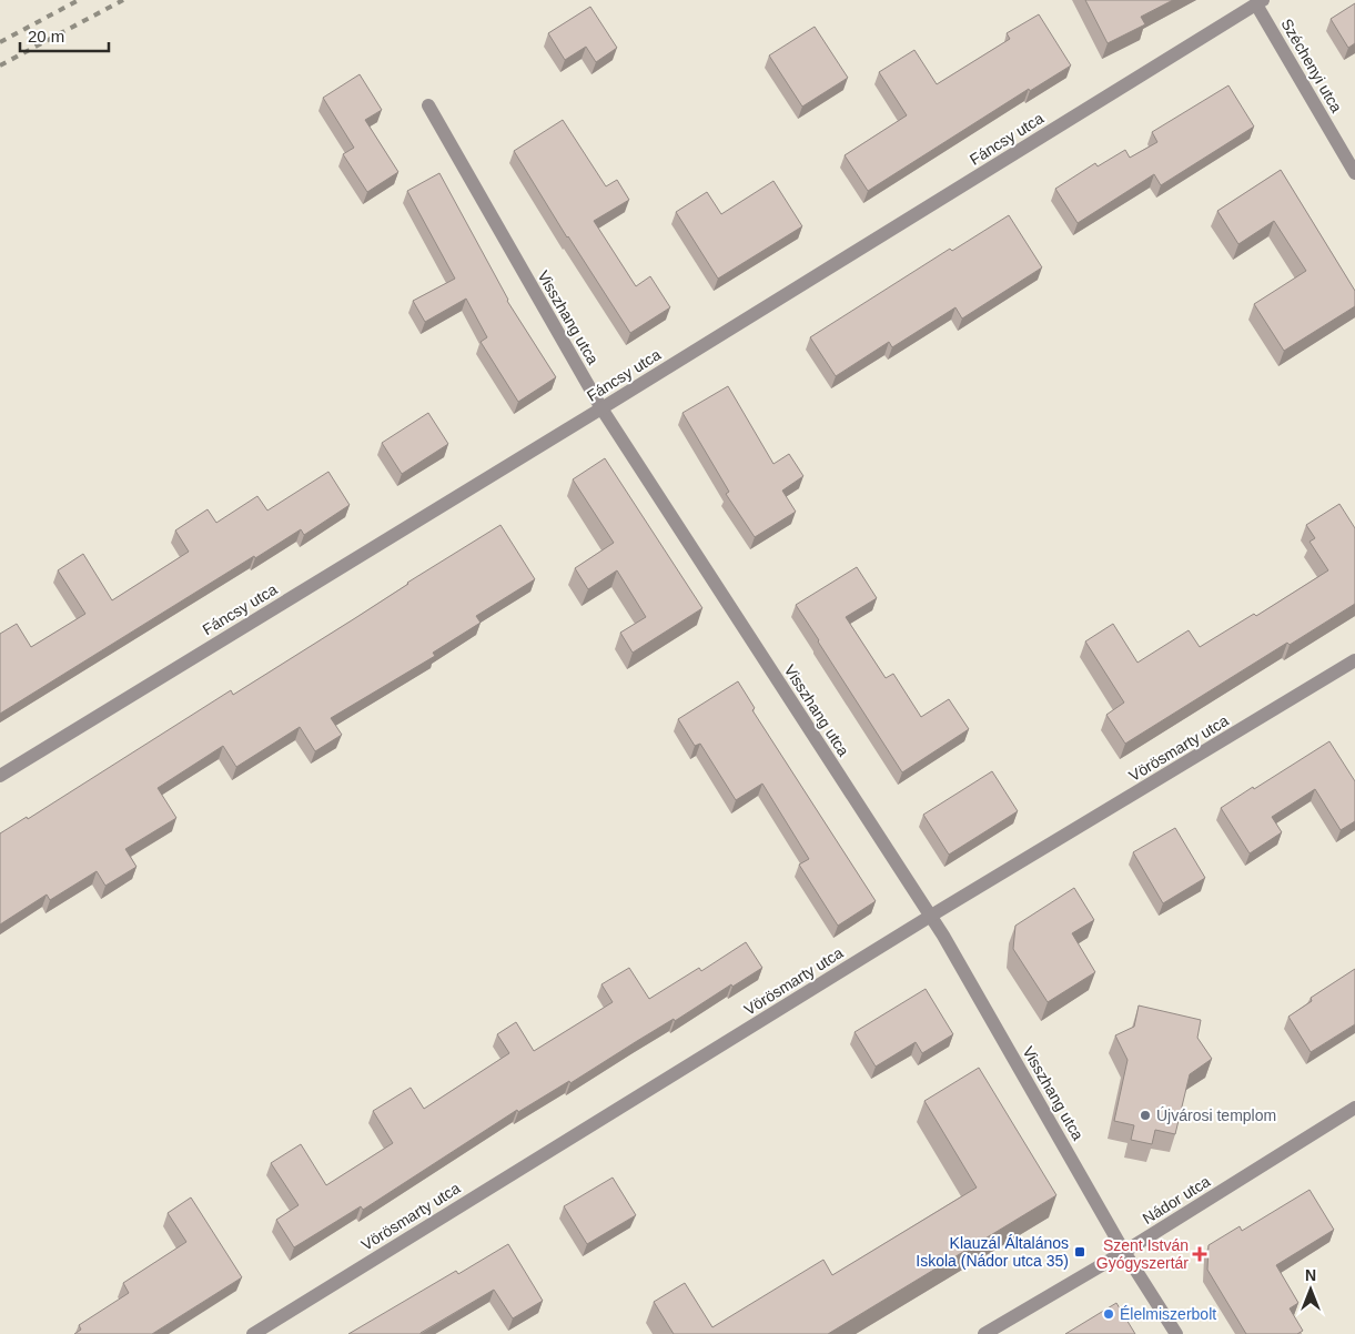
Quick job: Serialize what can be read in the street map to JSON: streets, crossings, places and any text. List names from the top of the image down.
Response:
{
  "streets": {
    "street": [
      "Széchenyi utca",
      "Fáncsy utca",
      "Visszhang utca",
      "Vörösmarty utca",
      "Nádor utca"
    ]
  },
  "crossings": [
    ["Széchenyi utca", "Fáncsy utca"],
    ["Fáncsy utca", "Visszhang utca"],
    ["Visszhang utca", "Vörösmarty utca"],
    ["Visszhang utca", "Nádor utca"]
  ],
  "places": {
    "other": ["Újvárosi templom", "Élelmiszerbolt"],
    "transit": ["Klauzál Általános Iskola (Nádor utca 35)"],
    "health": ["Szent István Gyógyszertár"]
  },
  "scale_bar": "20 m",
  "north": "top"
}
